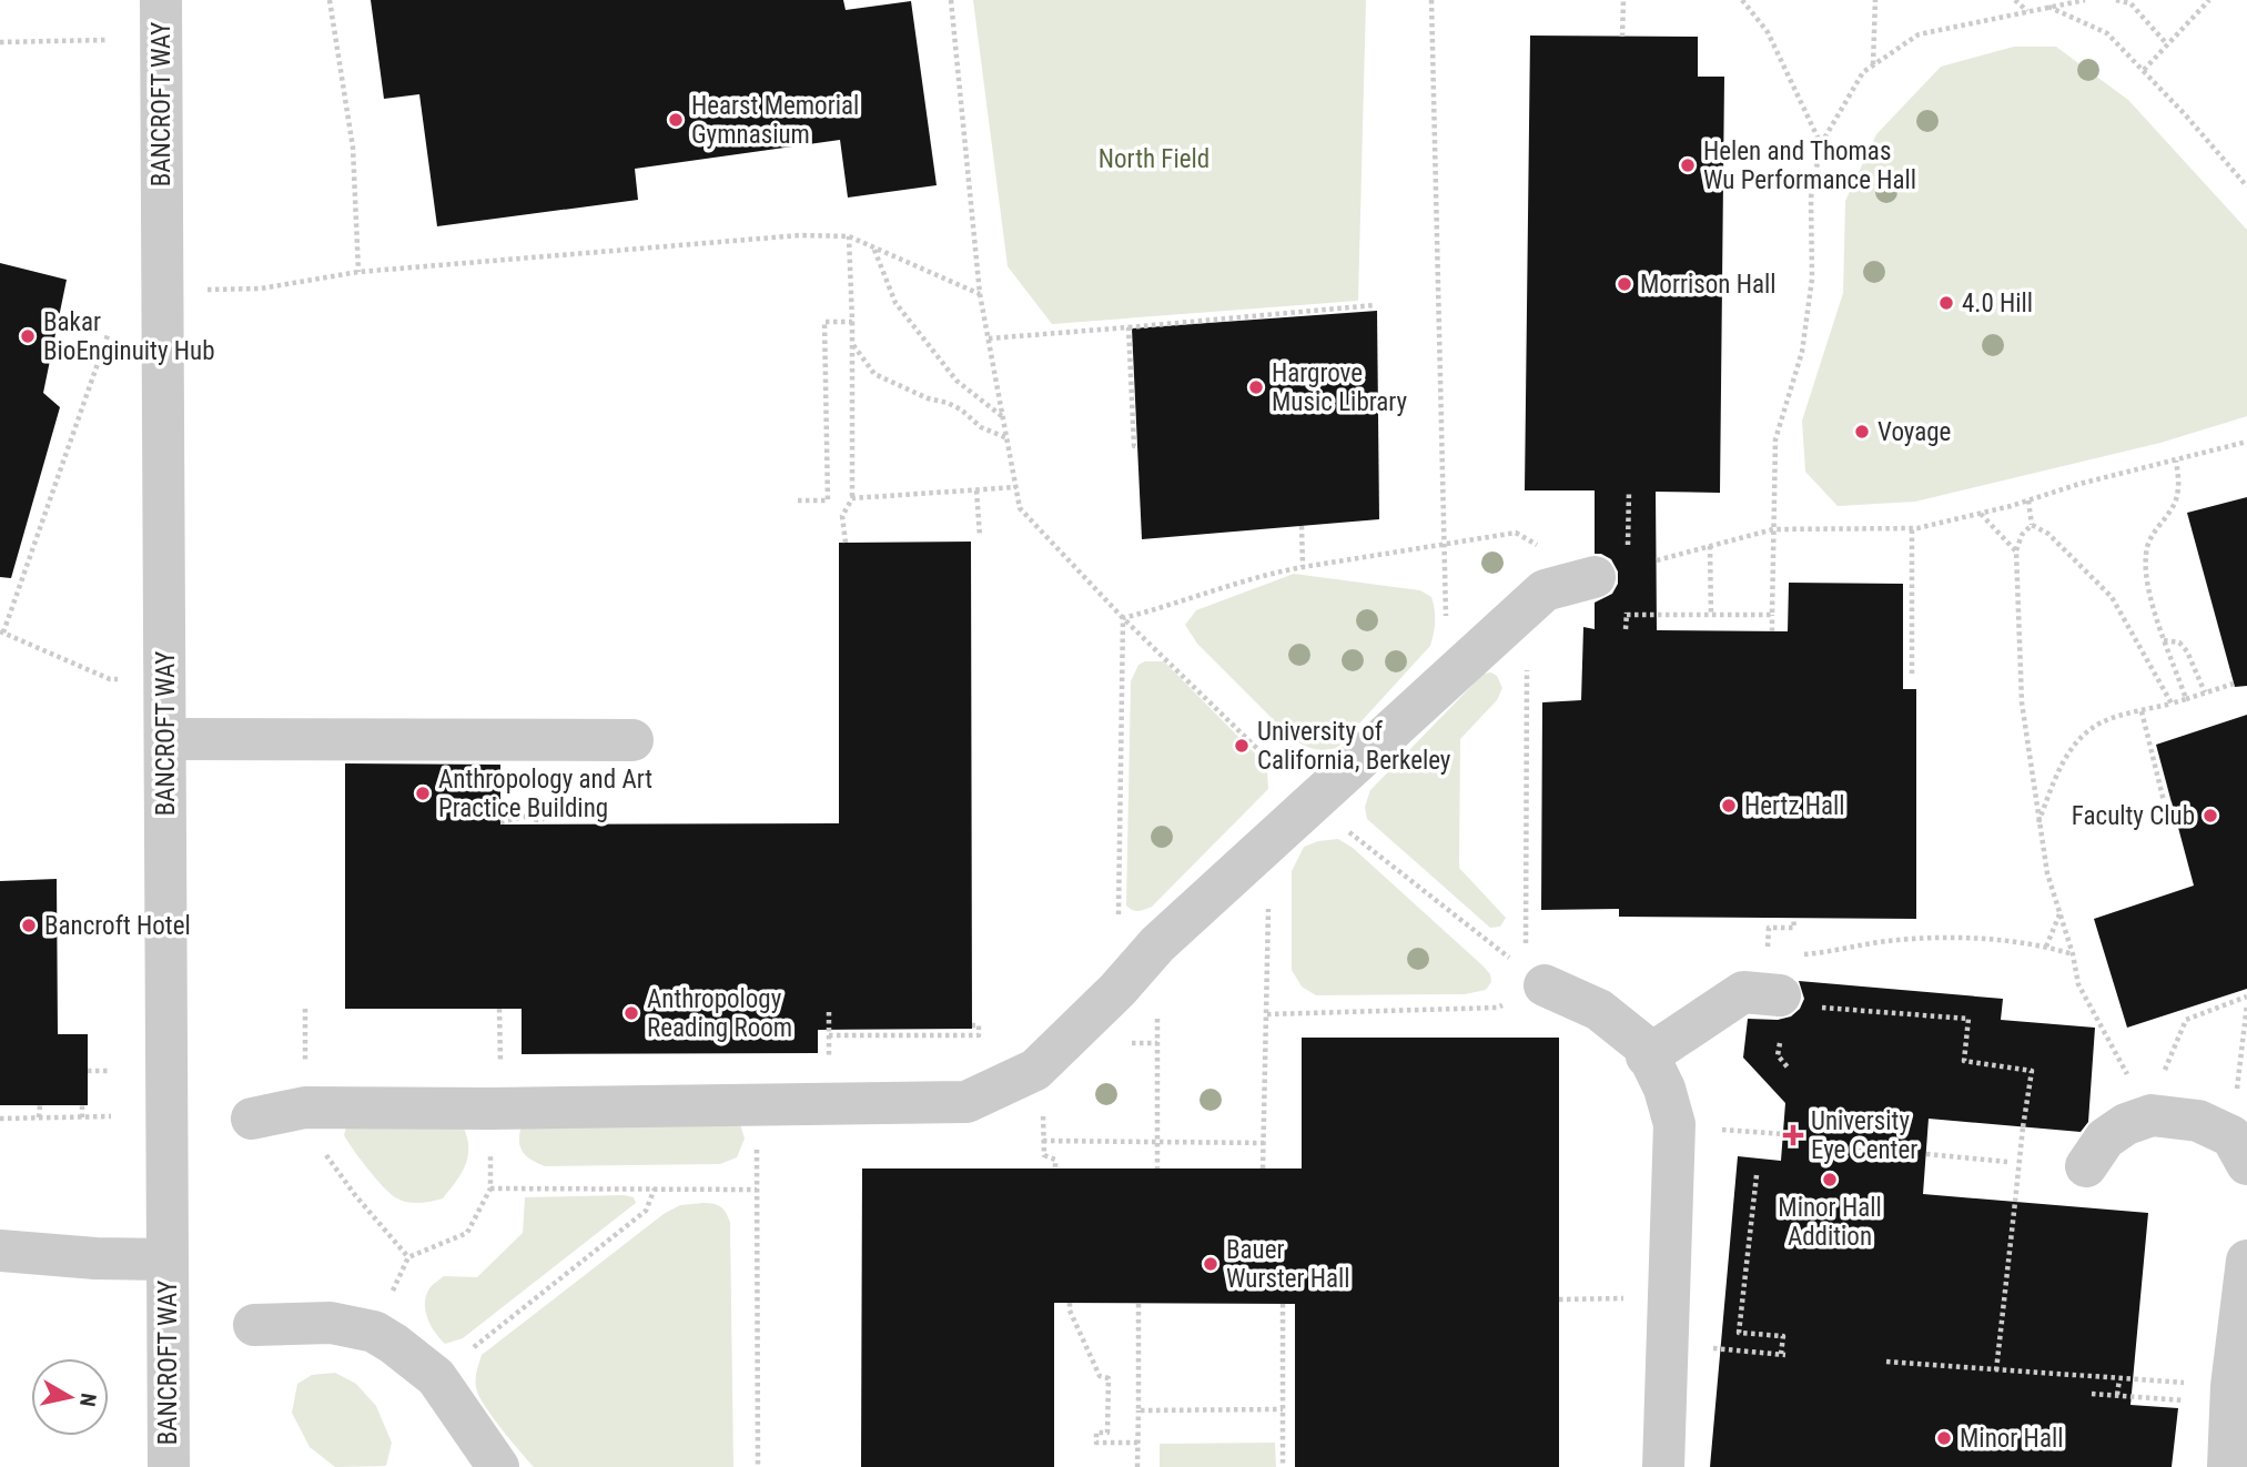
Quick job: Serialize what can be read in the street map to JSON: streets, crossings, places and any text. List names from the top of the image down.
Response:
{
  "streets": {
    "street": ["BANCROFT WAY"]
  },
  "parks": ["North Field"],
  "places": {
    "other": [
      "Hearst Memorial Gymnasium",
      "Helen and Thomas Wu Performance Hall",
      "Morrison Hall",
      "4.0 Hill",
      "Bakar BioEnginuity Hub",
      "Hargrove Music Library",
      "Voyage",
      "University of California, Berkeley",
      "Anthropology and Art Practice Building",
      "Hertz Hall",
      "Faculty Club",
      "Bancroft Hotel",
      "Anthropology Reading Room",
      "Minor Hall Addition",
      "Bauer Wurster Hall",
      "Minor Hall"
    ],
    "health": ["University Eye Center"]
  },
  "north": "right"
}
